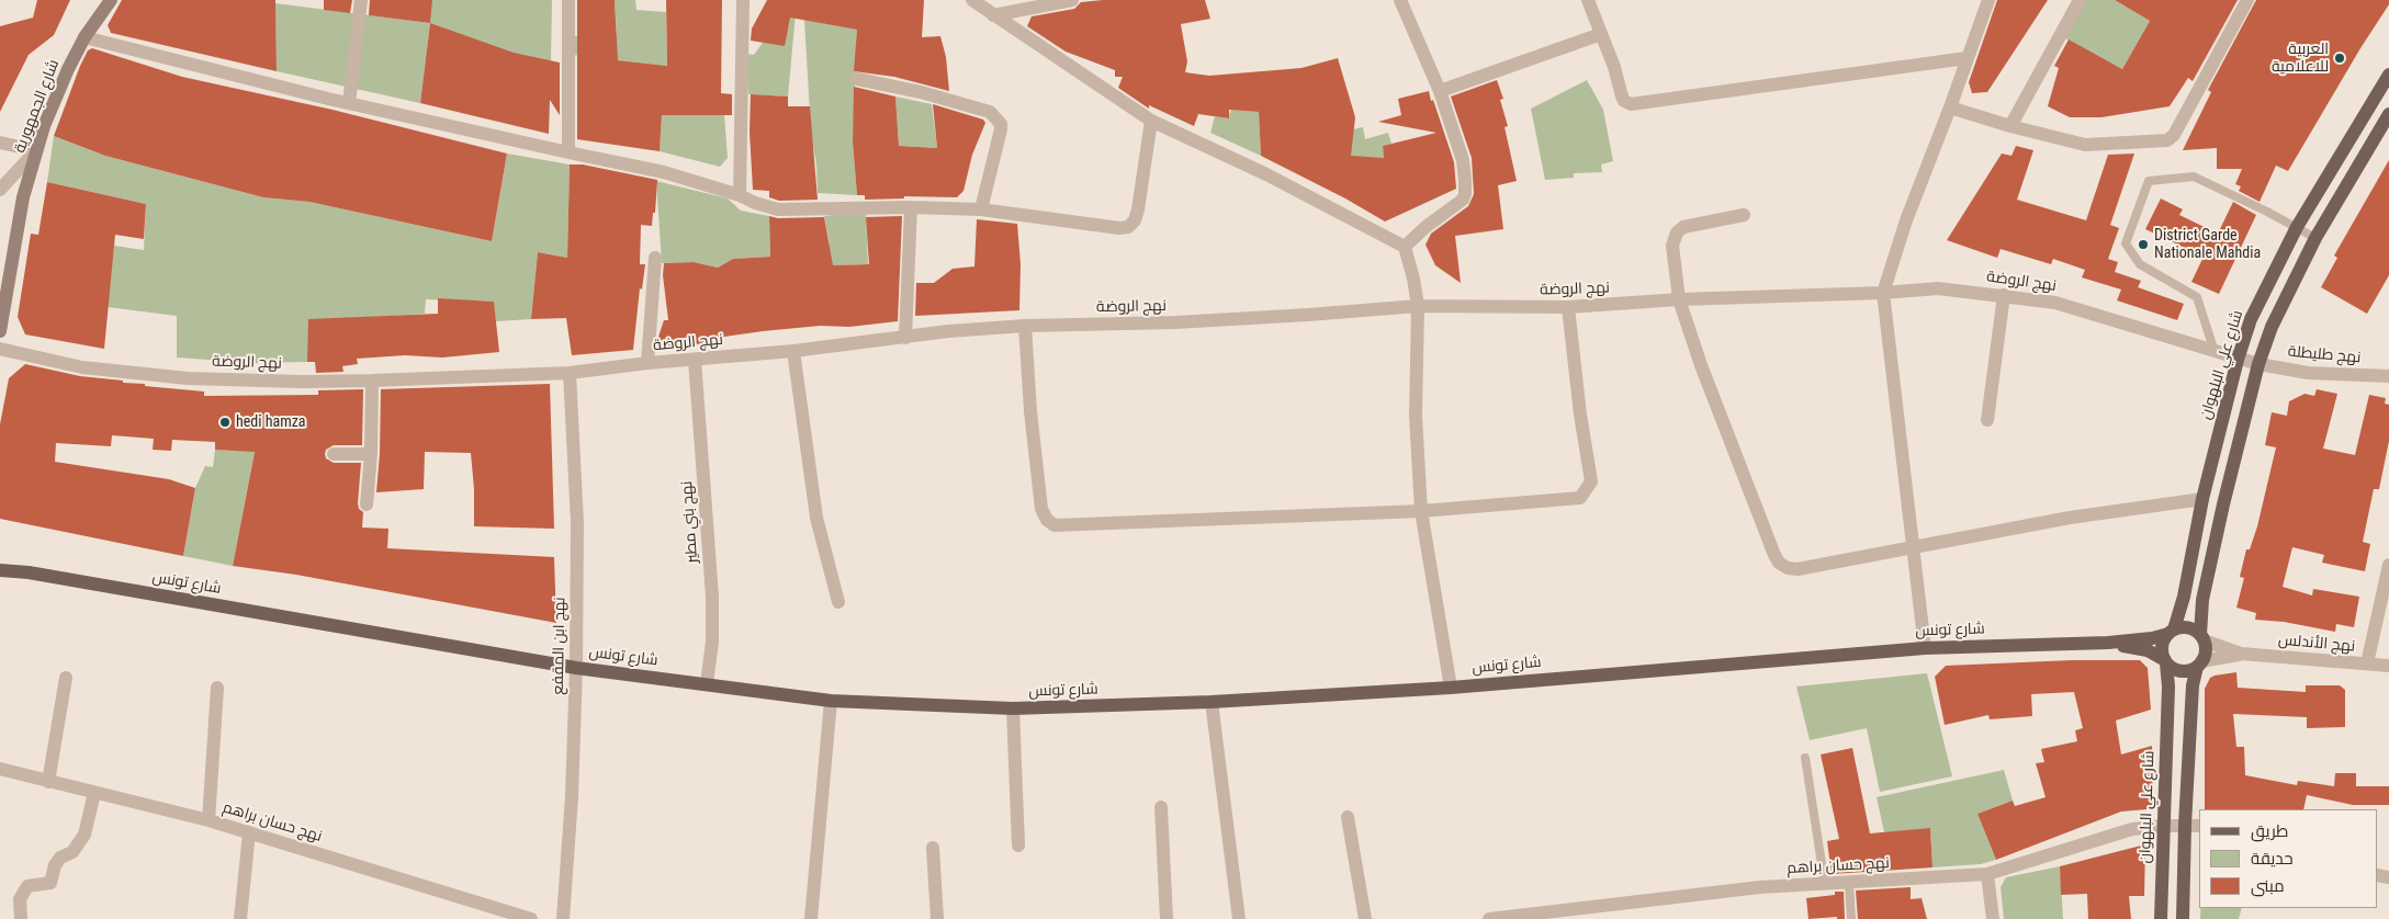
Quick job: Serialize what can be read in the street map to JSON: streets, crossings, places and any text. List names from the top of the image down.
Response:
{
  "streets": {
    "main road": ["شارع الجمهورية", "شارع علي البلهوان", "شارع تونس"],
    "street": [
      "نهج الروضة",
      "نهج طليطلة",
      "نهج بني مطير",
      "نهج الأندلس",
      "نهج ابن المقفع",
      "نهج حسان براهم"
    ]
  },
  "crossings": [
    ["نهج الروضة", "نهج طليطلة"],
    ["نهج الروضة", "شارع علي البلهوان"],
    ["نهج الروضة", "نهج بني مطير"],
    ["نهج الروضة", "نهج ابن المقفع"],
    ["شارع علي البلهوان", "شارع تونس"],
    ["شارع علي البلهوان", "نهج الأندلس"],
    ["شارع علي البلهوان", "نهج حسان براهم"],
    ["نهج بني مطير", "شارع تونس"],
    ["شارع تونس", "نهج الأندلس"],
    ["شارع تونس", "نهج ابن المقفع"]
  ],
  "places": ["العربية للاعلامية", "District Garde Nationale Mahdia", "hedi hamza"],
  "legend": ["طريق", "حديقة", "مبنى"]
}
